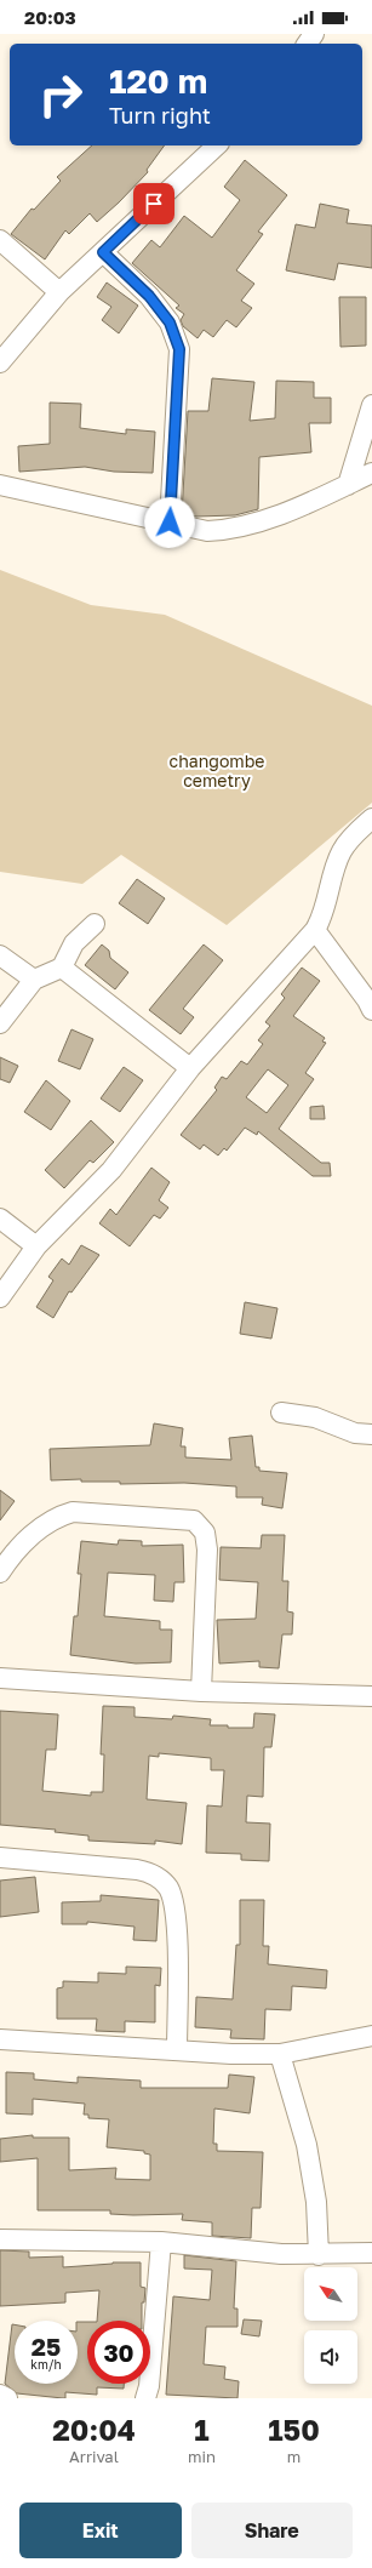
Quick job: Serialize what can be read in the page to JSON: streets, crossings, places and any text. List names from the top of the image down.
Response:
{
  "parks": ["changombe cemetry"],
  "north": "top left",
  "page": {
    "status": "20:03",
    "turn": ["120 m", "Turn right"],
    "speed": "25 km/h",
    "limit": "30",
    "eta": [
      "20:04",
      "Arrival",
      "1",
      "min",
      "150",
      "m"
    ],
    "buttons": ["Exit", "Share"]
  }
}
